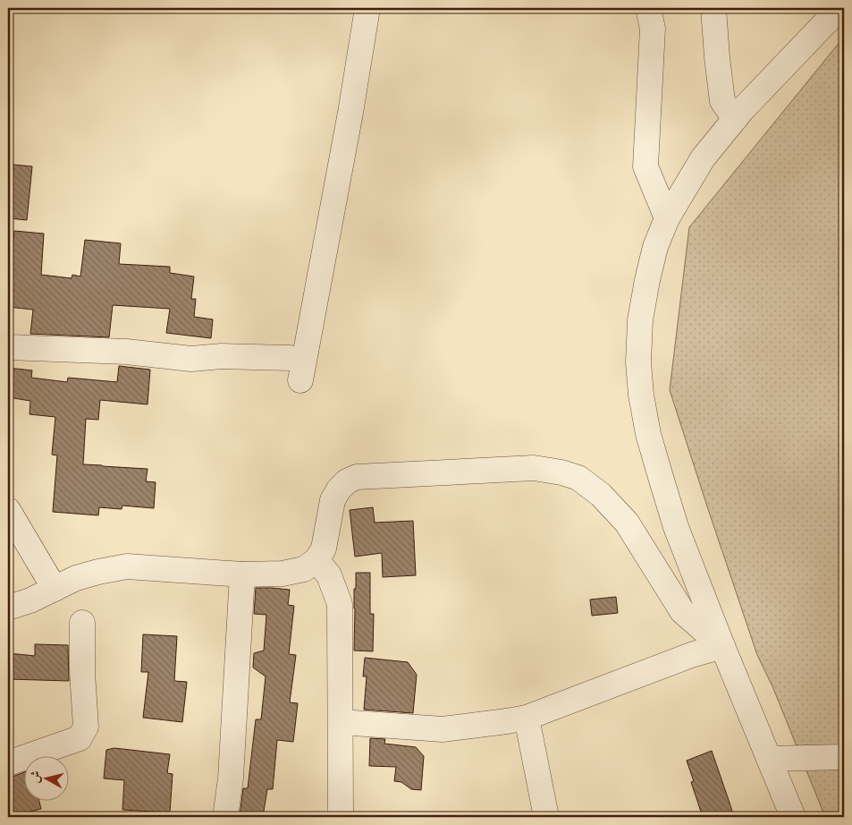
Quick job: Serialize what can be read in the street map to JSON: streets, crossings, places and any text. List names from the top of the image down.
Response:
{
  "north": "left"
}
